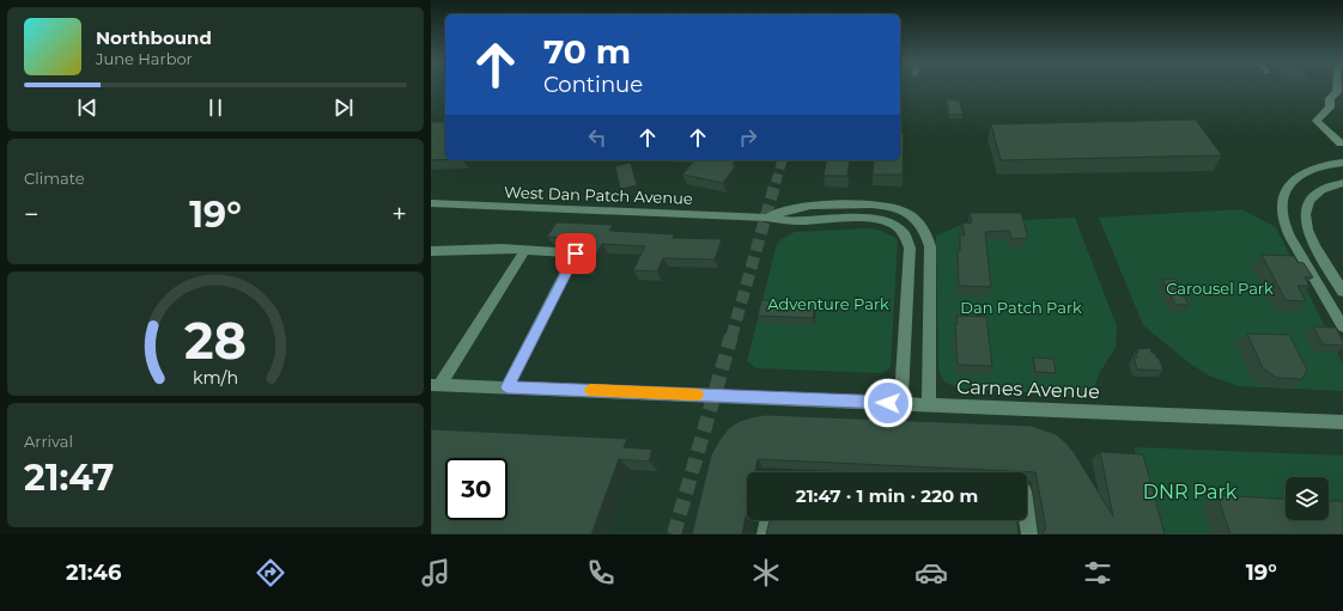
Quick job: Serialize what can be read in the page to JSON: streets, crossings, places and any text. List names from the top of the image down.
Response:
{
  "streets": {
    "street": ["West Dan Patch Avenue", "Carnes Avenue"]
  },
  "crossings": [
    ["West Dan Patch Avenue", "Carnes Avenue"]
  ],
  "parks": [
    "Carousel Park",
    "Adventure Park",
    "Dan Patch Park",
    "DNR Park"
  ],
  "page": {
    "turn": ["70 m", "Continue"],
    "song": ["Northbound", "June Harbor"],
    "tile": [
      "Climate",
      ["Arrival", "21:47"]
    ],
    "heat": ["−", "19°", "+"],
    "limit": "30",
    "trip": "21:47 · 1 min · 220 m",
    "tabs": ["21:46", "19°"],
    "gauge": ["28", "km/h"]
  }
}
